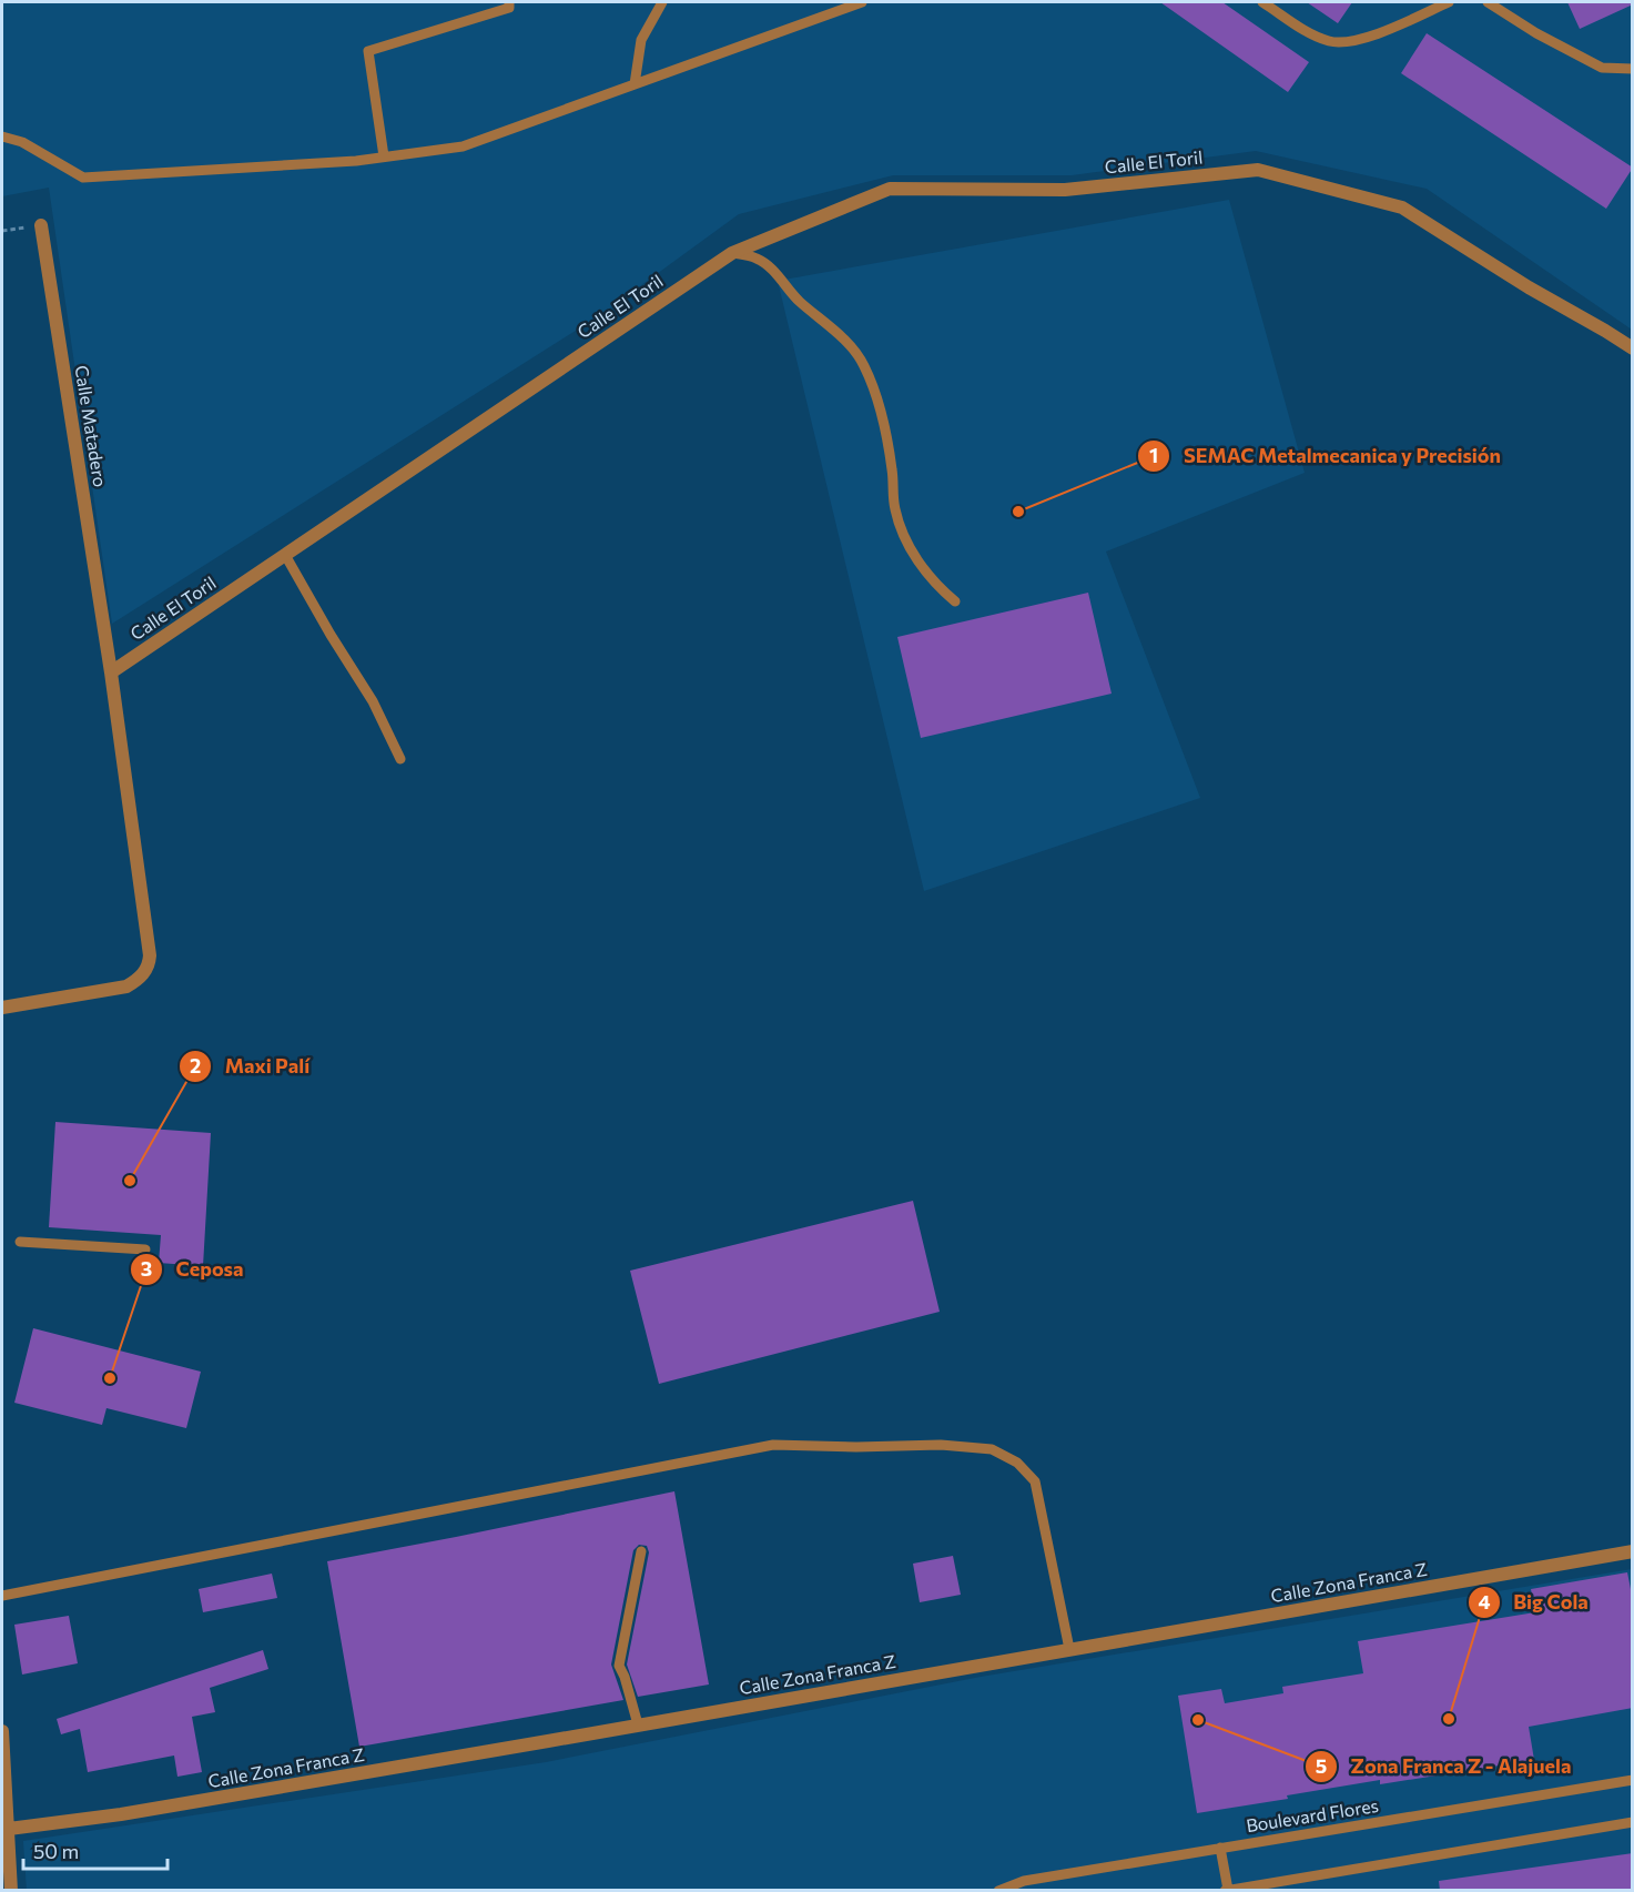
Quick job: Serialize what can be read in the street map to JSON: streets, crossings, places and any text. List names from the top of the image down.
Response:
{
  "streets": {
    "street": ["Calle El Toril", "Calle Matadero", "Calle Zona Franca Z"],
    "lane": ["Boulevard Flores"]
  },
  "crossings": [
    ["Calle El Toril", "Calle Matadero"]
  ],
  "places": [
    "SEMAC Metalmecanica y Precisión",
    "Maxi Palí",
    "Ceposa",
    "Big Cola",
    "Zona Franca Z - Alajuela"
  ],
  "scale_bar": "50 m"
}
